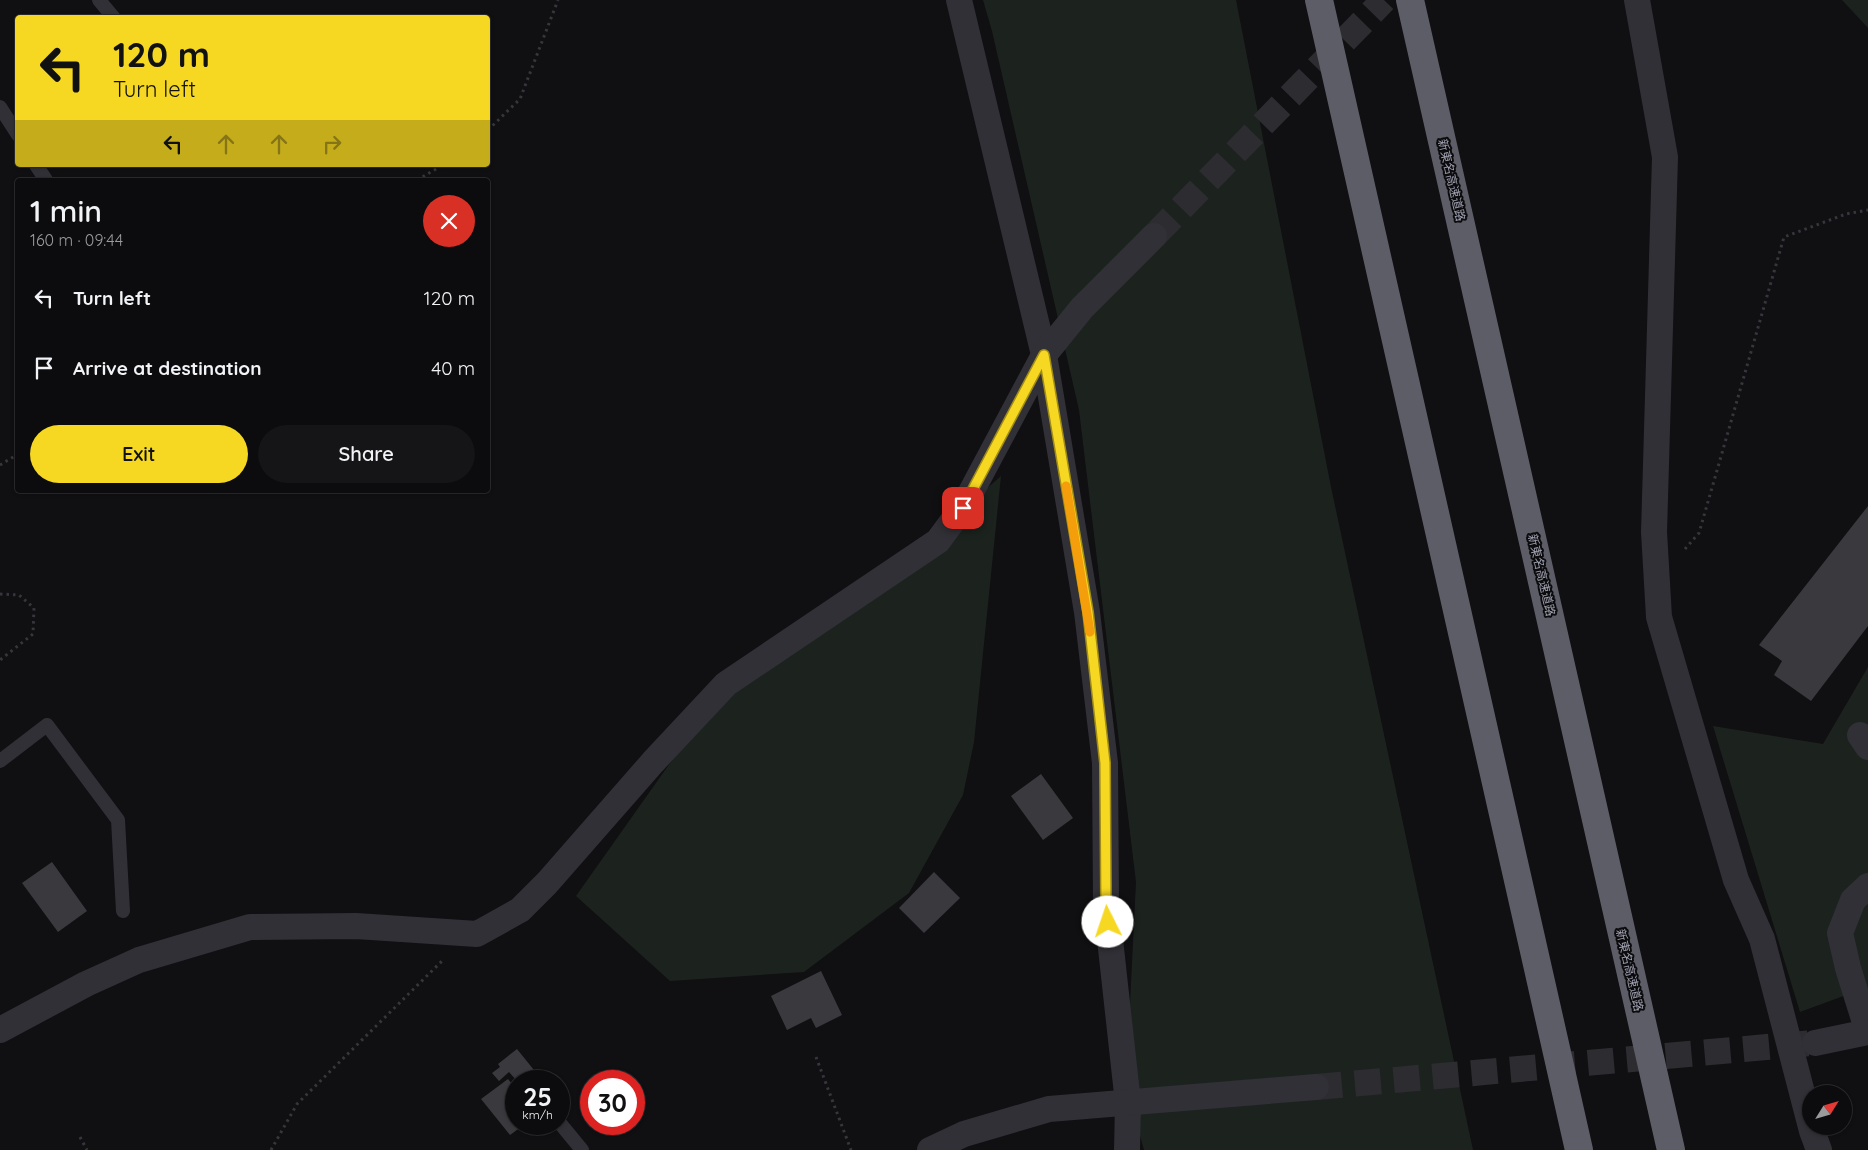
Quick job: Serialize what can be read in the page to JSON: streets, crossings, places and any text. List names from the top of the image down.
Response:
{
  "streets": {
    "highway": ["新東名高速道路"]
  },
  "north": "top right",
  "page": {
    "turn": ["120 m", "Turn left"],
    "heading": ["1 min", "160 m · 09:44"],
    "list": [
      {
        "name": "Turn left",
        "value": "120 m"
      },
      {
        "name": "Arrive at destination",
        "value": "40 m"
      }
    ],
    "buttons": ["Exit", "Share"],
    "speed": "25 km/h",
    "limit": "30"
  }
}
